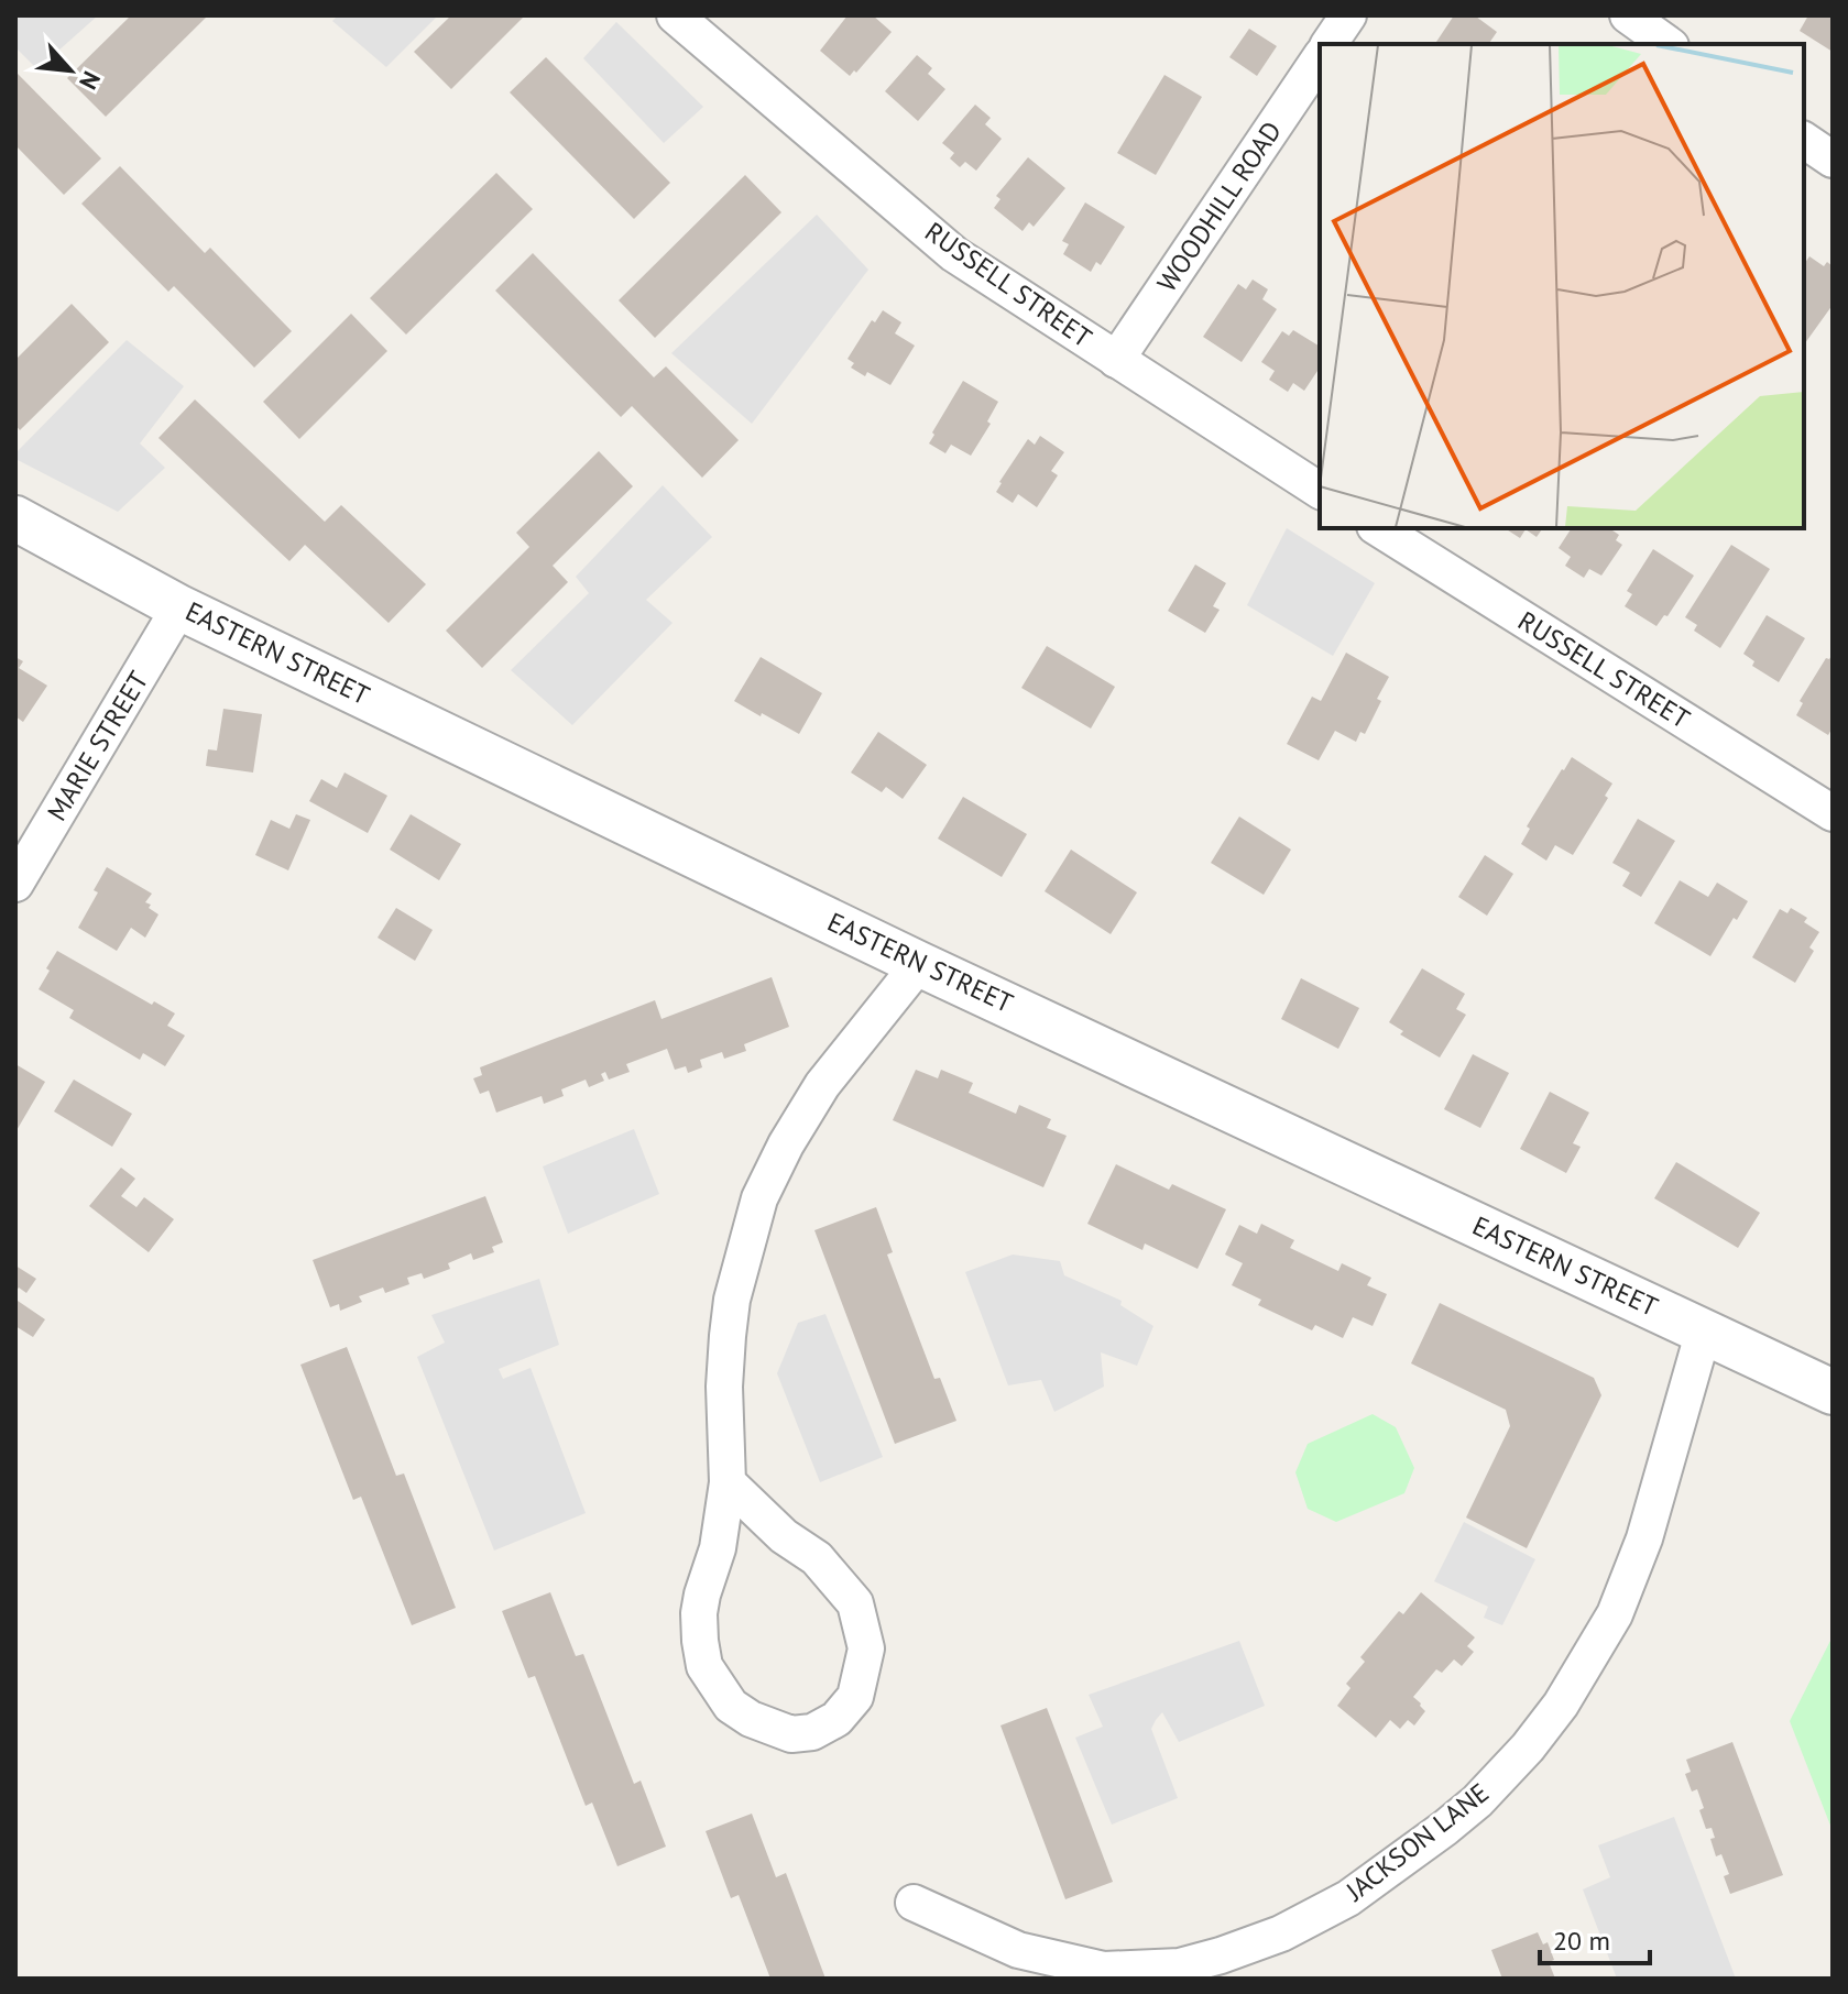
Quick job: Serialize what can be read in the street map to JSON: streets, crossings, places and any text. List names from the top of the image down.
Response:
{
  "streets": {
    "street": [
      "WOODHILL ROAD",
      "RUSSELL STREET",
      "EASTERN STREET",
      "MARIE STREET",
      "JACKSON LANE"
    ]
  },
  "crossings": [
    ["WOODHILL ROAD", "RUSSELL STREET"],
    ["EASTERN STREET", "MARIE STREET"],
    ["EASTERN STREET", "JACKSON LANE"]
  ],
  "scale_bar": "20 m",
  "north": "bottom right"
}
